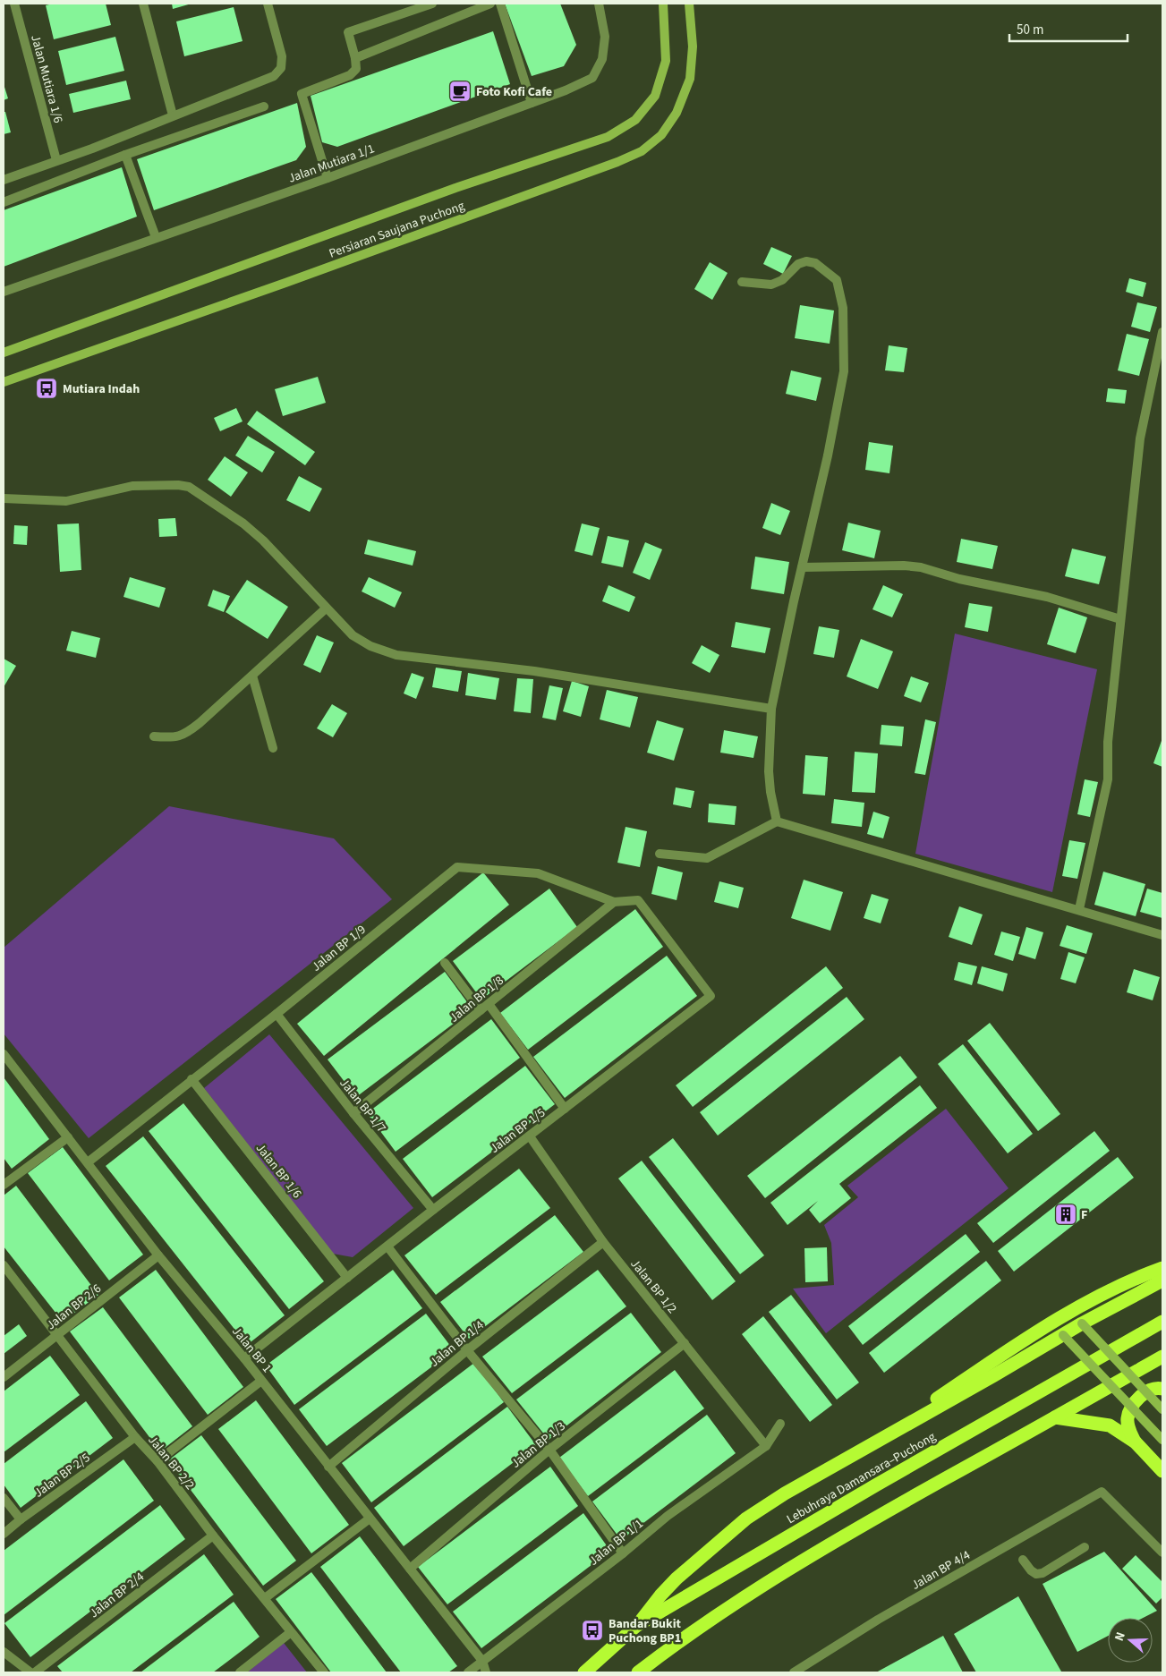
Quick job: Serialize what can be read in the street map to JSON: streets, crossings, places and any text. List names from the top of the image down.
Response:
{
  "streets": {
    "highway": ["Lebuhraya Damansara–Puchong"],
    "street": [
      "Jalan Mutiara 1/6",
      "Jalan Mutiara 1/1",
      "Persiaran Saujana Puchong",
      "Jalan BP 1/9",
      "Jalan BP 1/8",
      "Jalan BP 1/7",
      "Jalan BP 1/5",
      "Jalan BP 1/6",
      "Jalan BP 1/2",
      "Jalan BP 2/6",
      "Jalan BP 1/4",
      "Jalan BP 1",
      "Jalan BP 1/3",
      "Jalan BP 2/2",
      "Jalan BP 2/5",
      "Jalan BP 1/1",
      "Jalan BP 4/4",
      "Jalan BP 2/4"
    ]
  },
  "crossings": [
    ["Jalan BP 1/9", "Jalan BP 1/8"],
    ["Jalan BP 1/9", "Jalan BP 1/7"],
    ["Jalan BP 1/9", "Jalan BP 1/5"],
    ["Jalan BP 1/9", "Jalan BP 1/6"],
    ["Jalan BP 1/9", "Jalan BP 1"],
    ["Jalan BP 1/8", "Jalan BP 1/7"],
    ["Jalan BP 1/7", "Jalan BP 1/5"],
    ["Jalan BP 1/5", "Jalan BP 1/6"],
    ["Jalan BP 1/5", "Jalan BP 1/2"],
    ["Jalan BP 1/5", "Jalan BP 1"],
    ["Jalan BP 1/2", "Jalan BP 1/4"],
    ["Jalan BP 1/2", "Jalan BP 1/3"],
    ["Jalan BP 1/2", "Jalan BP 1/1"],
    ["Jalan BP 2/6", "Jalan BP 1"],
    ["Jalan BP 2/6", "Jalan BP 2/2"],
    ["Jalan BP 1/4", "Jalan BP 1"],
    ["Jalan BP 1", "Jalan BP 1/3"],
    ["Jalan BP 1", "Jalan BP 1/1"],
    ["Jalan BP 2/2", "Jalan BP 2/5"],
    ["Jalan BP 2/2", "Jalan BP 2/4"]
  ],
  "places": {
    "cafe": ["Foto Kofi Cafe"],
    "bus stop": ["Mutiara Indah", "Bandar Bukit Puchong BP1"],
    "building": ["F"]
  },
  "scale_bar": "50 m",
  "north": "left"
}
